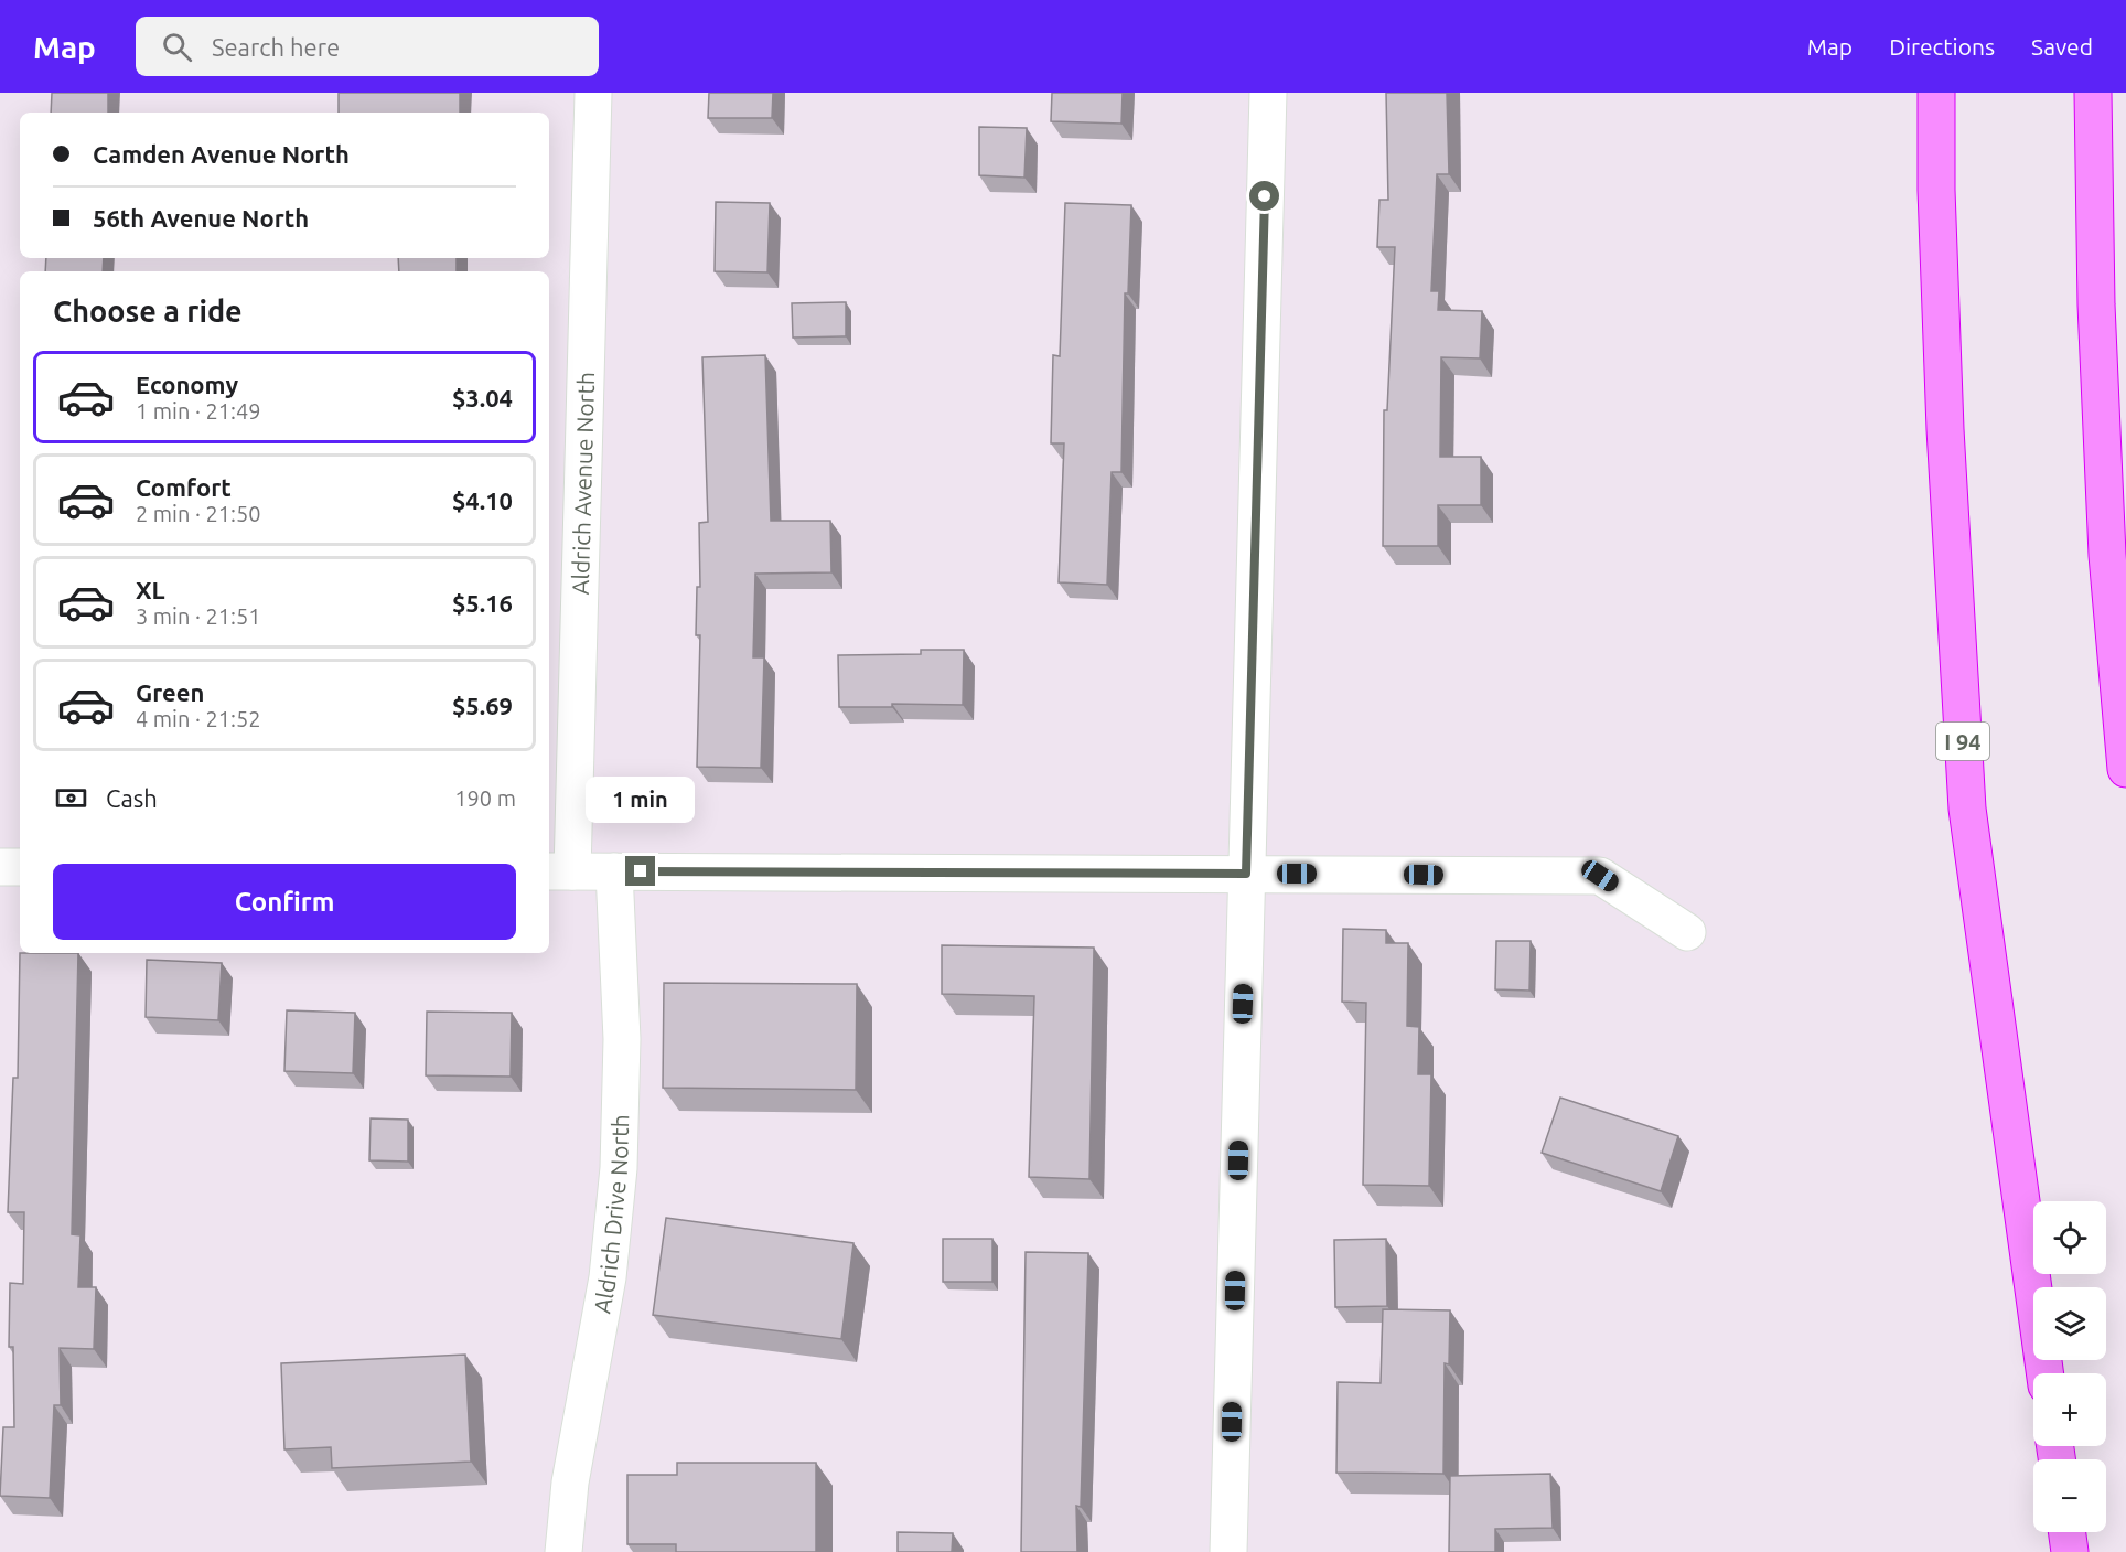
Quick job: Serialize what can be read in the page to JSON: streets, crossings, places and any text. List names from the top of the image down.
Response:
{
  "streets": {
    "highway": ["I 94"],
    "street": ["Aldrich Avenue North", "Aldrich Drive North"]
  },
  "page": {
    "header": "Map",
    "search": "Search here",
    "nav": ["Map", "Directions", "Saved"],
    "banner": ["Camden Avenue North", "56th Avenue North"],
    "heading": "Choose a ride",
    "list": [
      {
        "name": "Economy",
        "note": "1 min · 21:49",
        "value": "$3.04"
      },
      {
        "name": "Comfort",
        "note": "2 min · 21:50",
        "value": "$4.10"
      },
      {
        "name": "XL",
        "note": "3 min · 21:51",
        "value": "$5.16"
      },
      {
        "name": "Green",
        "note": "4 min · 21:52",
        "value": "$5.69"
      }
    ],
    "pay": ["Cash", "190 m"],
    "bubble": "1 min",
    "buttons": "Confirm",
    "map_buttons": ["+", "−"]
  }
}
